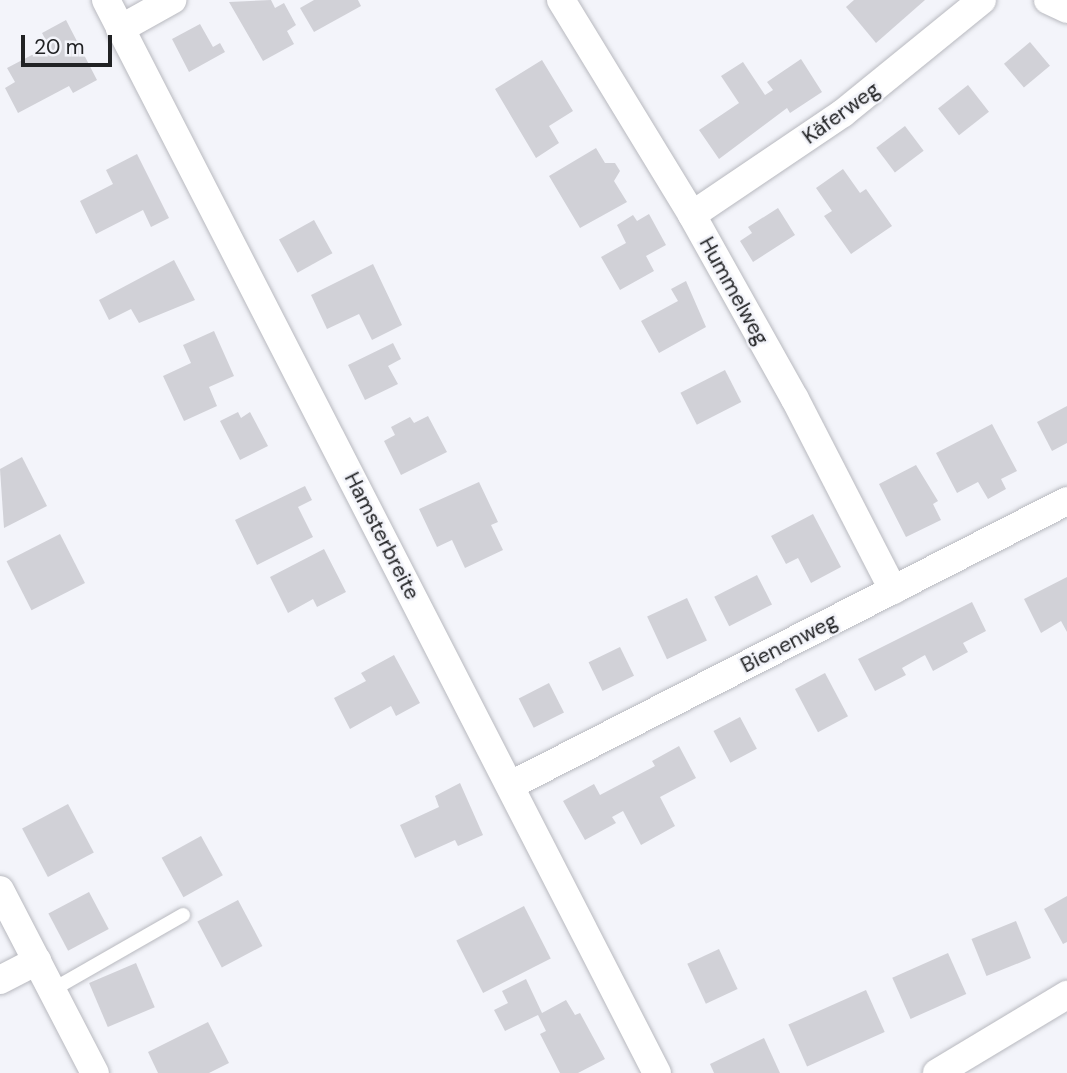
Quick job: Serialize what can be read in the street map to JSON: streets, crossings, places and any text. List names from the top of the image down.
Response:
{
  "streets": {
    "street": [
      "Käferweg",
      "Hummelweg",
      "Hamsterbreite",
      "Bienenweg"
    ]
  },
  "crossings": [
    ["Käferweg", "Hummelweg"],
    ["Hummelweg", "Bienenweg"],
    ["Hamsterbreite", "Bienenweg"]
  ],
  "scale_bar": "20 m"
}
